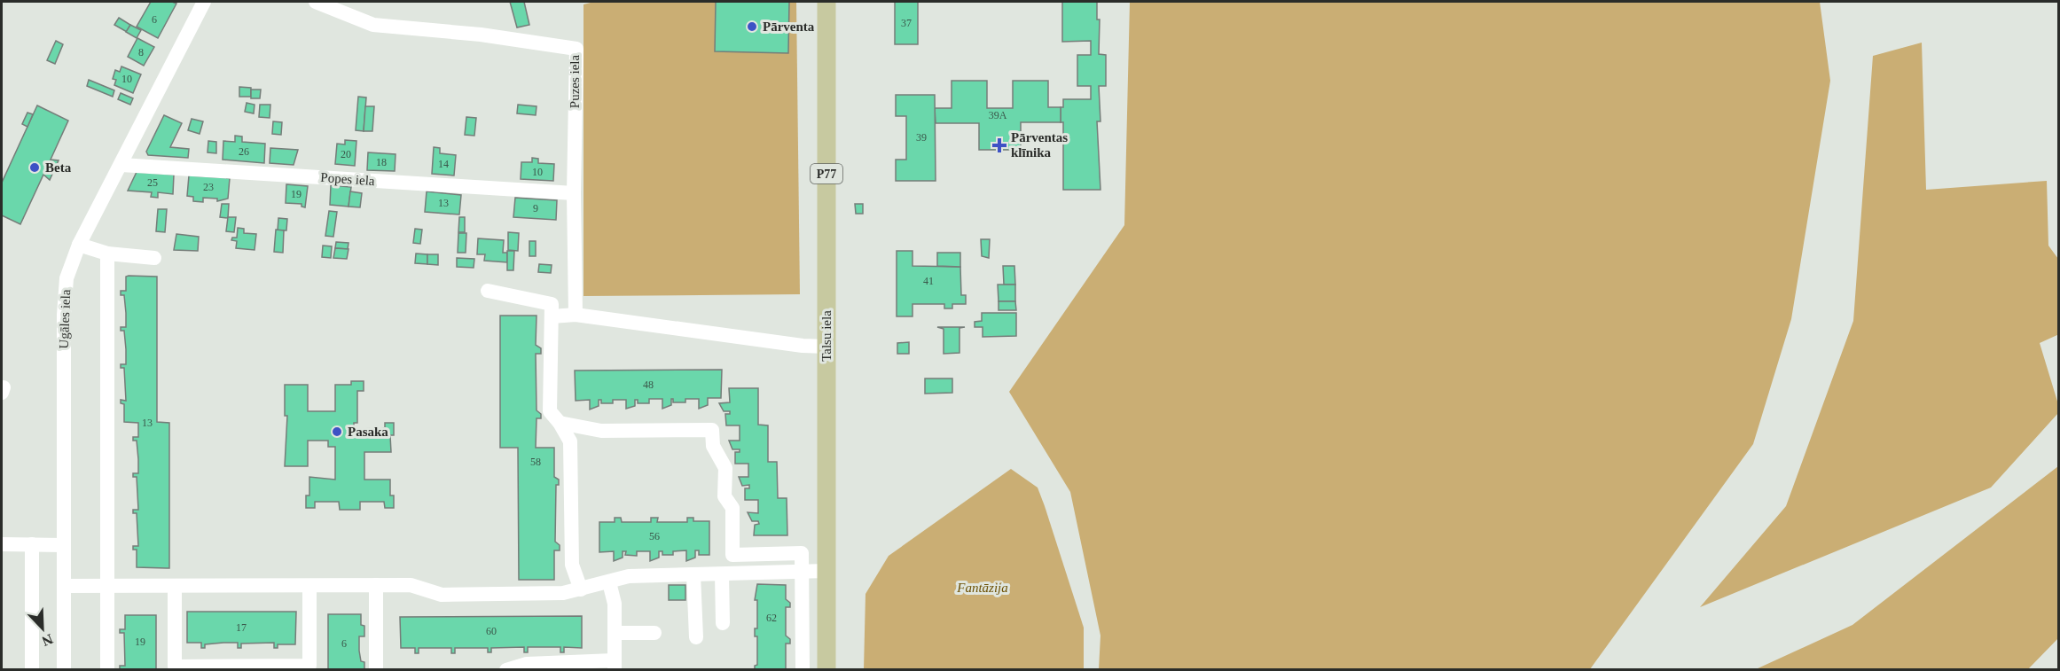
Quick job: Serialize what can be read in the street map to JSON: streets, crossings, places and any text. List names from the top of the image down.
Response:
{
  "streets": {
    "main road": ["P77", "Talsu iela"],
    "street": ["Puzes iela", "Popes iela", "Ugāles iela"]
  },
  "crossings": [
    ["Puzes iela", "Popes iela"],
    ["Popes iela", "Ugāles iela"]
  ],
  "parks": ["Fantāzija"],
  "places": {
    "other": ["Pārventa", "Beta", "Pasaka"],
    "health": ["Pārventas klīnika"]
  },
  "house_numbers": [
    "6",
    "37",
    "8",
    "10",
    "39A",
    "39",
    "26",
    "20",
    "18",
    "14",
    "10",
    "25",
    "23",
    "19",
    "13",
    "9",
    "41",
    "48",
    "13",
    "58",
    "56",
    "62",
    "17",
    "60",
    "19",
    "6"
  ],
  "north": "bottom right"
}
